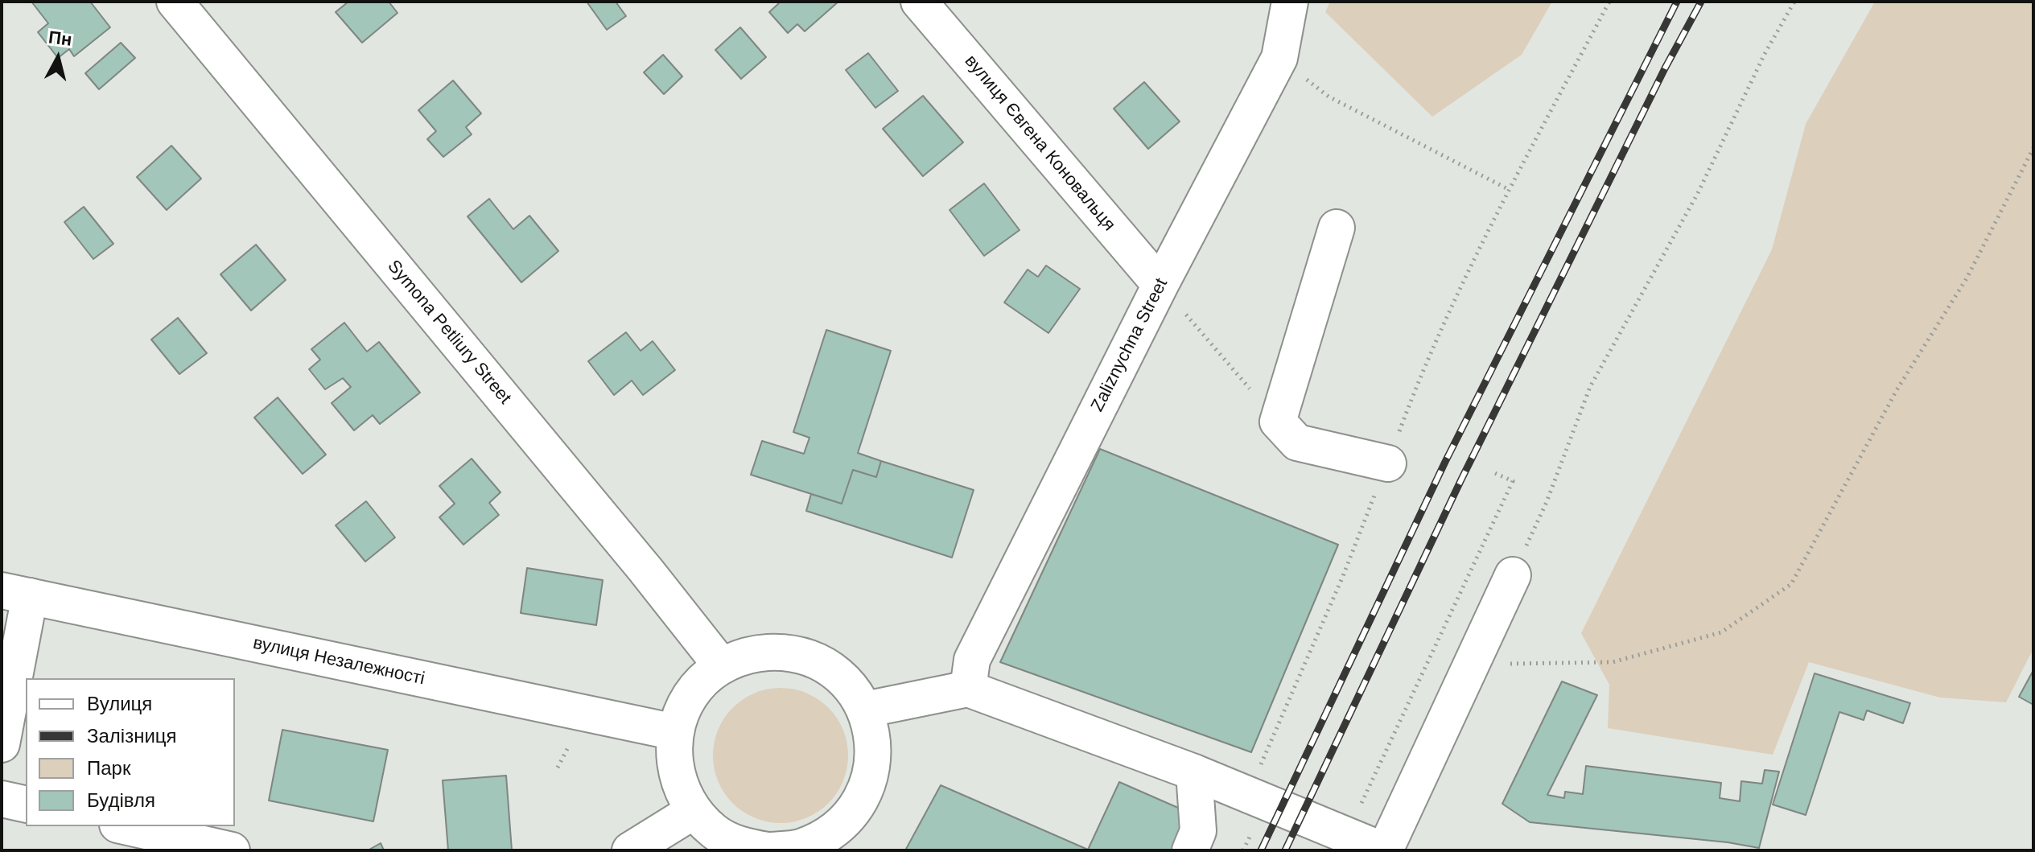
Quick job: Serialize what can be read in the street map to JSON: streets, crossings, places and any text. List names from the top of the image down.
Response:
{
  "streets": {
    "street": [
      "вулиця Євгена Коновальця",
      "Symona Petliury Street",
      "Zaliznychna Street",
      "вулиця Незалежності"
    ]
  },
  "crossings": [
    ["вулиця Євгена Коновальця", "Zaliznychna Street"],
    ["Symona Petliury Street", "вулиця Незалежності"]
  ],
  "legend": [
    "Вулиця",
    "Залізниця",
    "Парк",
    "Будівля"
  ],
  "north": "top"
}
